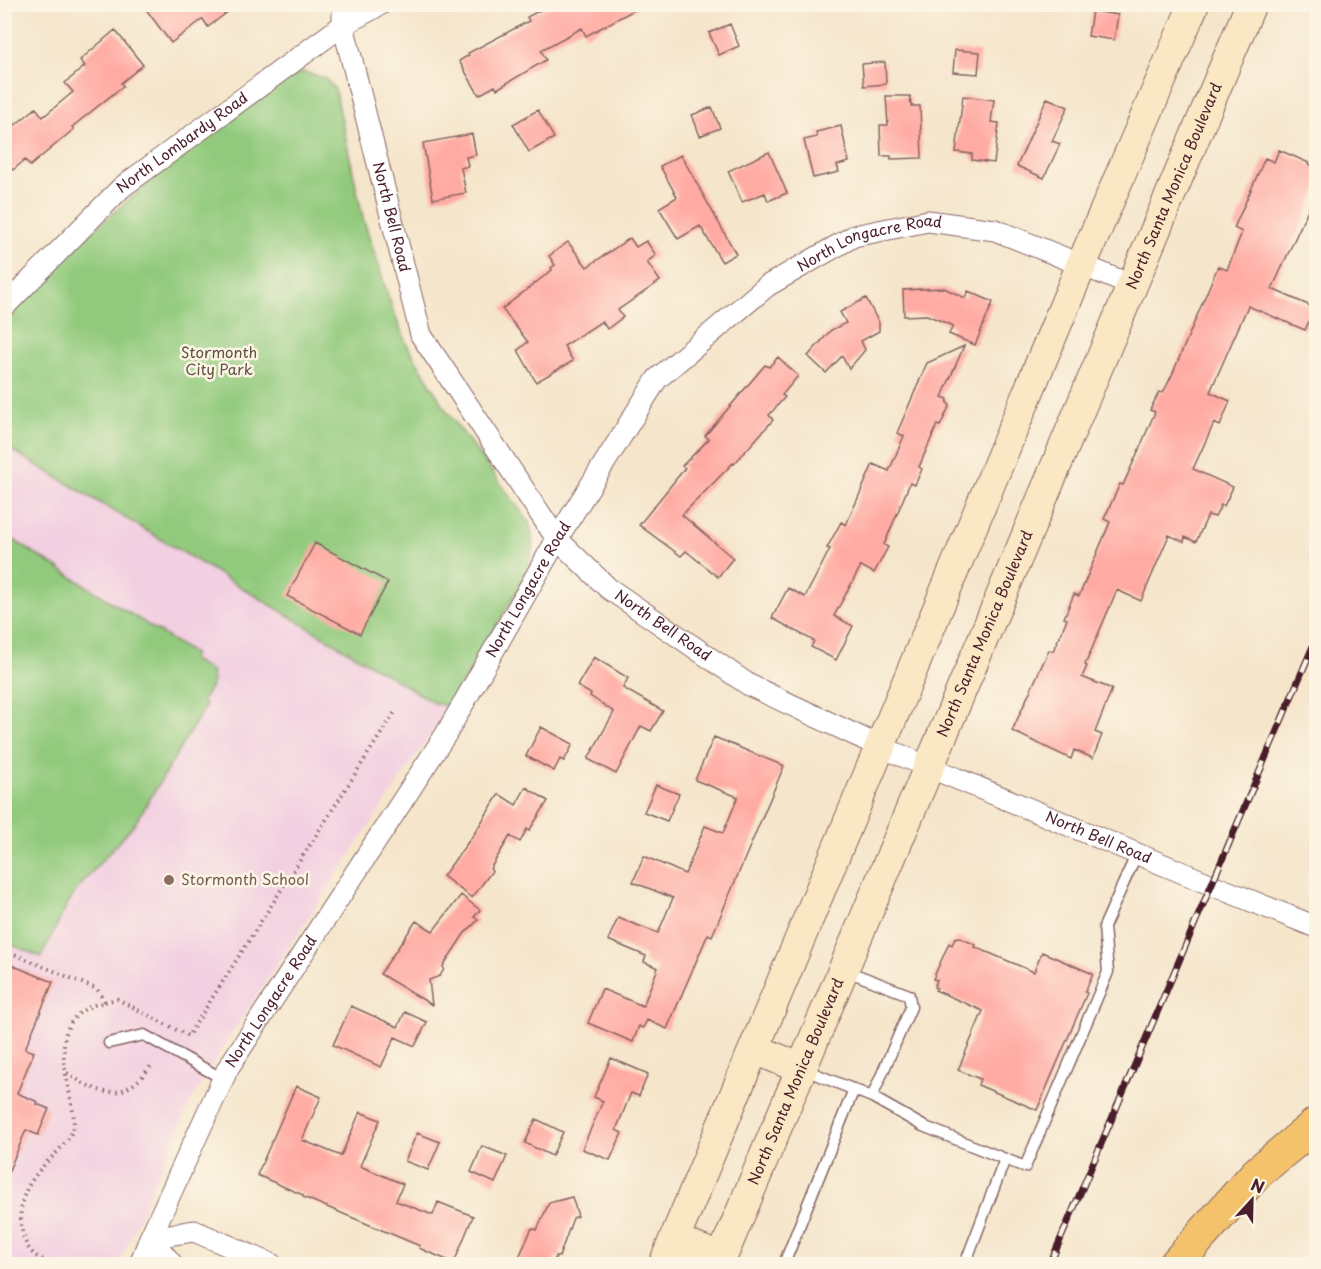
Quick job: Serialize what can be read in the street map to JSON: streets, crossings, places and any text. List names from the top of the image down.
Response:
{
  "streets": {
    "street": [
      "North Lombardy Road",
      "North Santa Monica Boulevard",
      "North Bell Road",
      "North Longacre Road"
    ]
  },
  "crossings": [
    ["North Lombardy Road", "North Bell Road"],
    ["North Santa Monica Boulevard", "North Bell Road"],
    ["North Santa Monica Boulevard", "North Longacre Road"],
    ["North Bell Road", "North Longacre Road"]
  ],
  "parks": ["Stormonth City Park"],
  "places": ["Stormonth School"],
  "north": "top"
}
